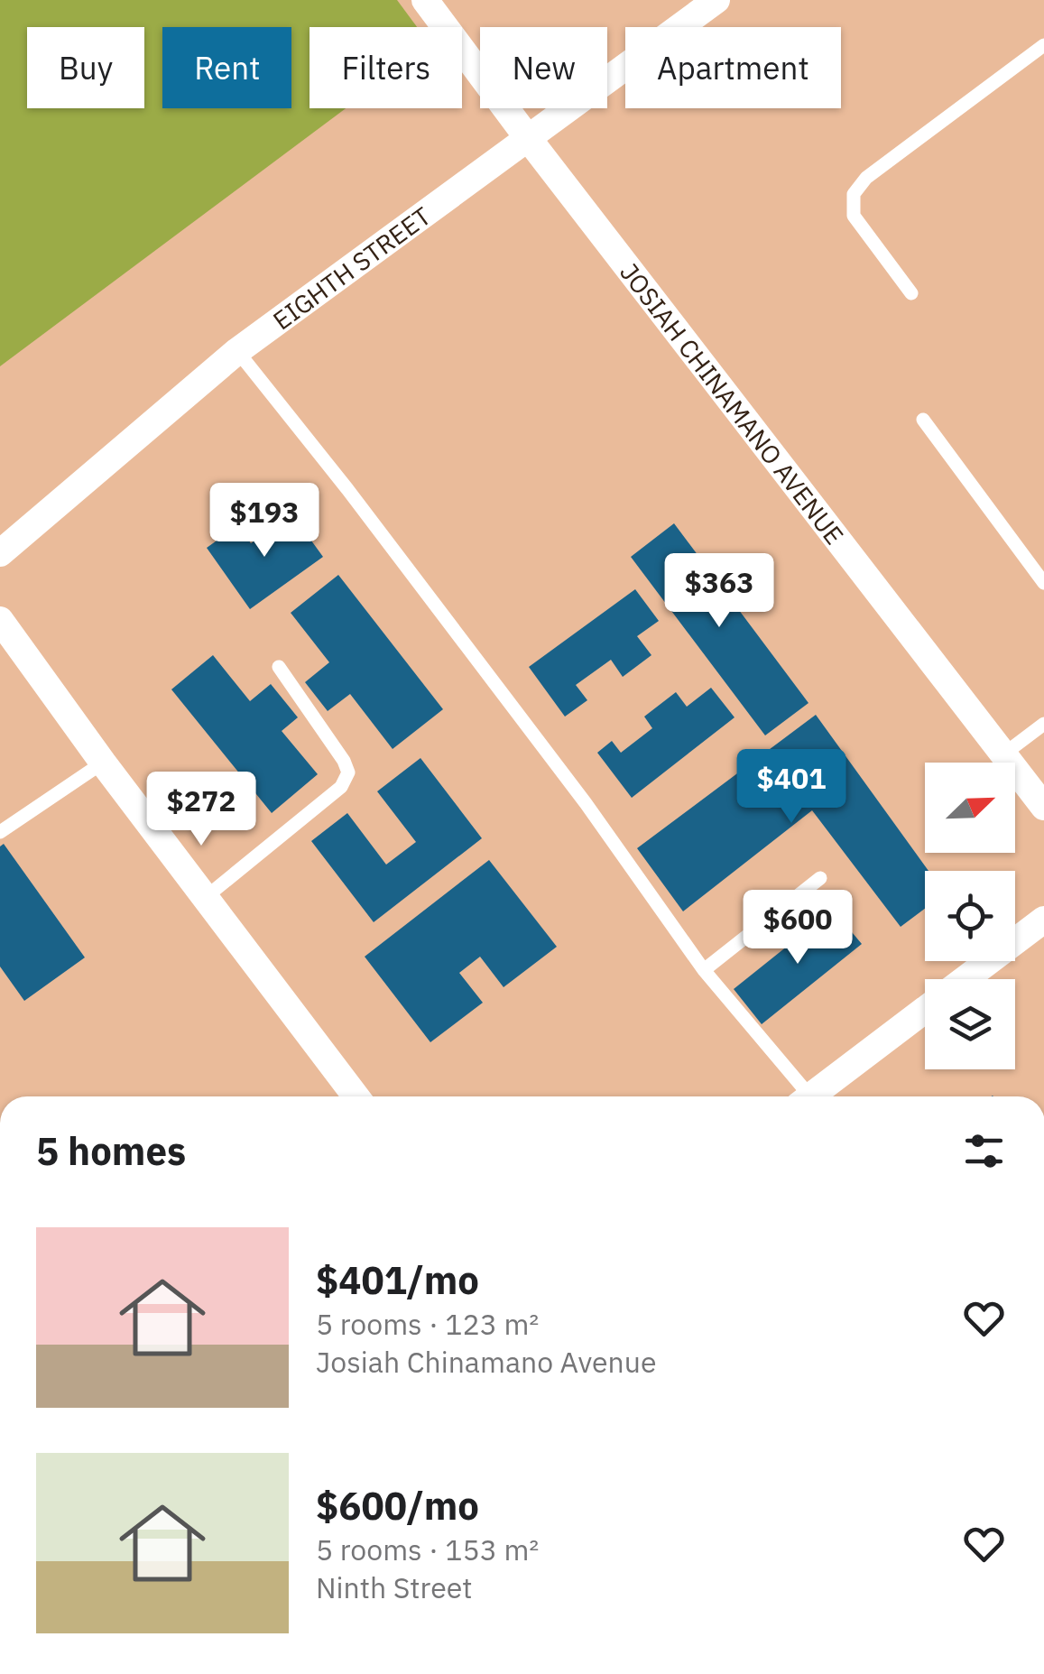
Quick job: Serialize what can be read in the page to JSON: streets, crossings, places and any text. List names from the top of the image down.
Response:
{
  "streets": {
    "street": ["EIGHTH STREET", "JOSIAH CHINAMANO AVENUE"]
  },
  "crossings": [
    ["EIGHTH STREET", "JOSIAH CHINAMANO AVENUE"]
  ],
  "north": "top right",
  "page": {
    "chip": [
      "Buy",
      "Rent",
      "Filters",
      "New",
      "Apartment"
    ],
    "price": [
      "$193",
      "$363",
      "$401",
      "$272",
      "$600"
    ],
    "heading": "5 homes",
    "list": [
      {
        "name": "$401/mo",
        "note": "5 rooms · 123 m² · Josiah Chinamano Avenue"
      },
      {
        "name": "$600/mo",
        "note": "5 rooms · 153 m² · Ninth Street"
      }
    ]
  }
}
